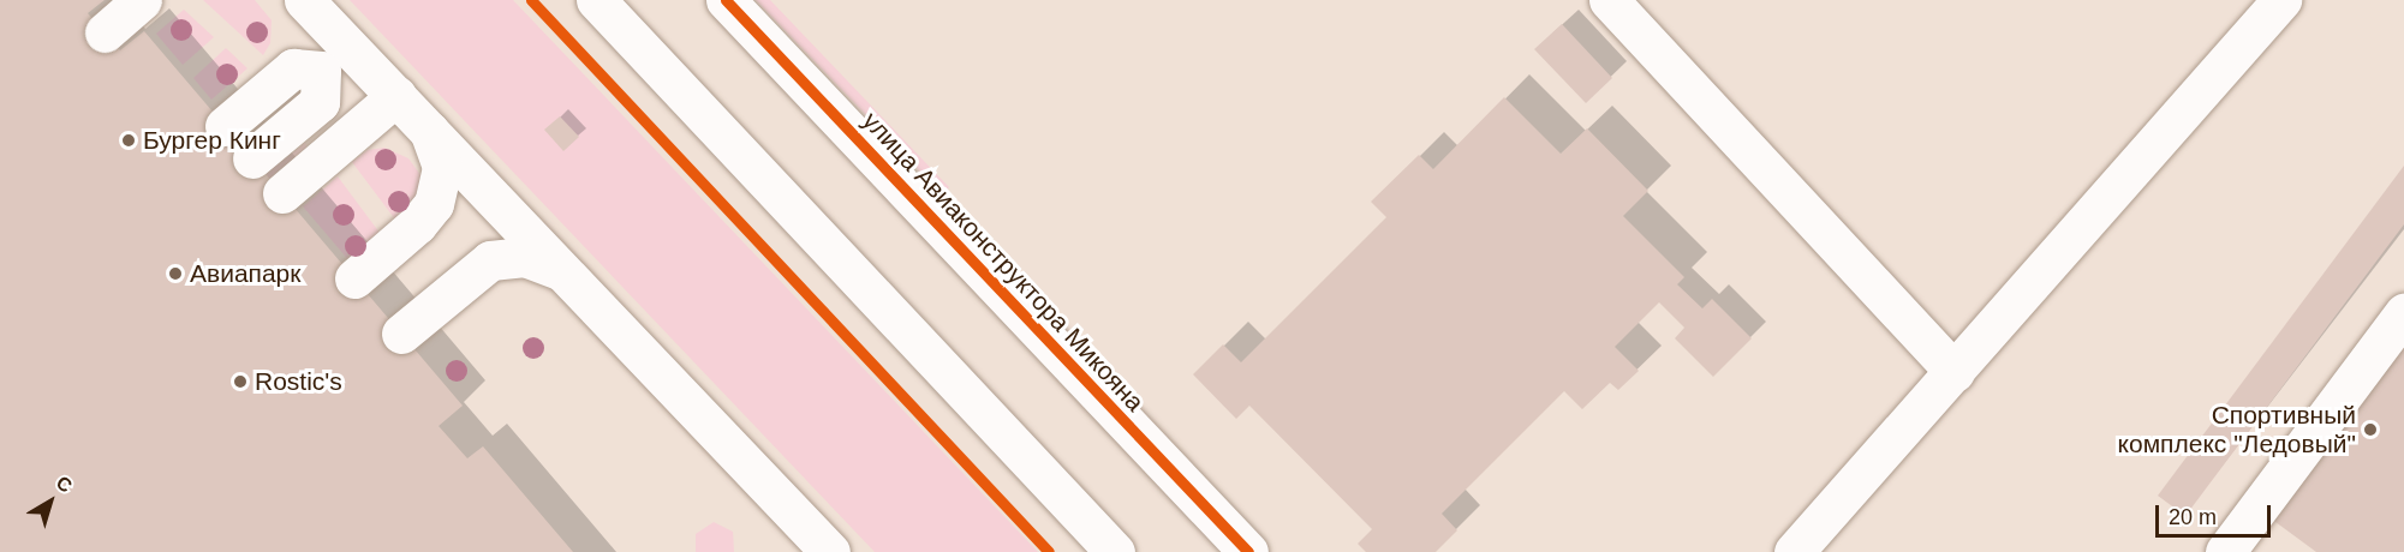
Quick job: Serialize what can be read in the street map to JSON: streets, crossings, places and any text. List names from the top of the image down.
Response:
{
  "streets": {
    "street": ["улица Авиаконструктора Микояна"]
  },
  "places": [
    "Бургер Кинг",
    "Авиапарк",
    "Rostic's",
    "Спортивный комплекс \"Ледовый\""
  ],
  "scale_bar": "20 m",
  "north": "top right"
}
